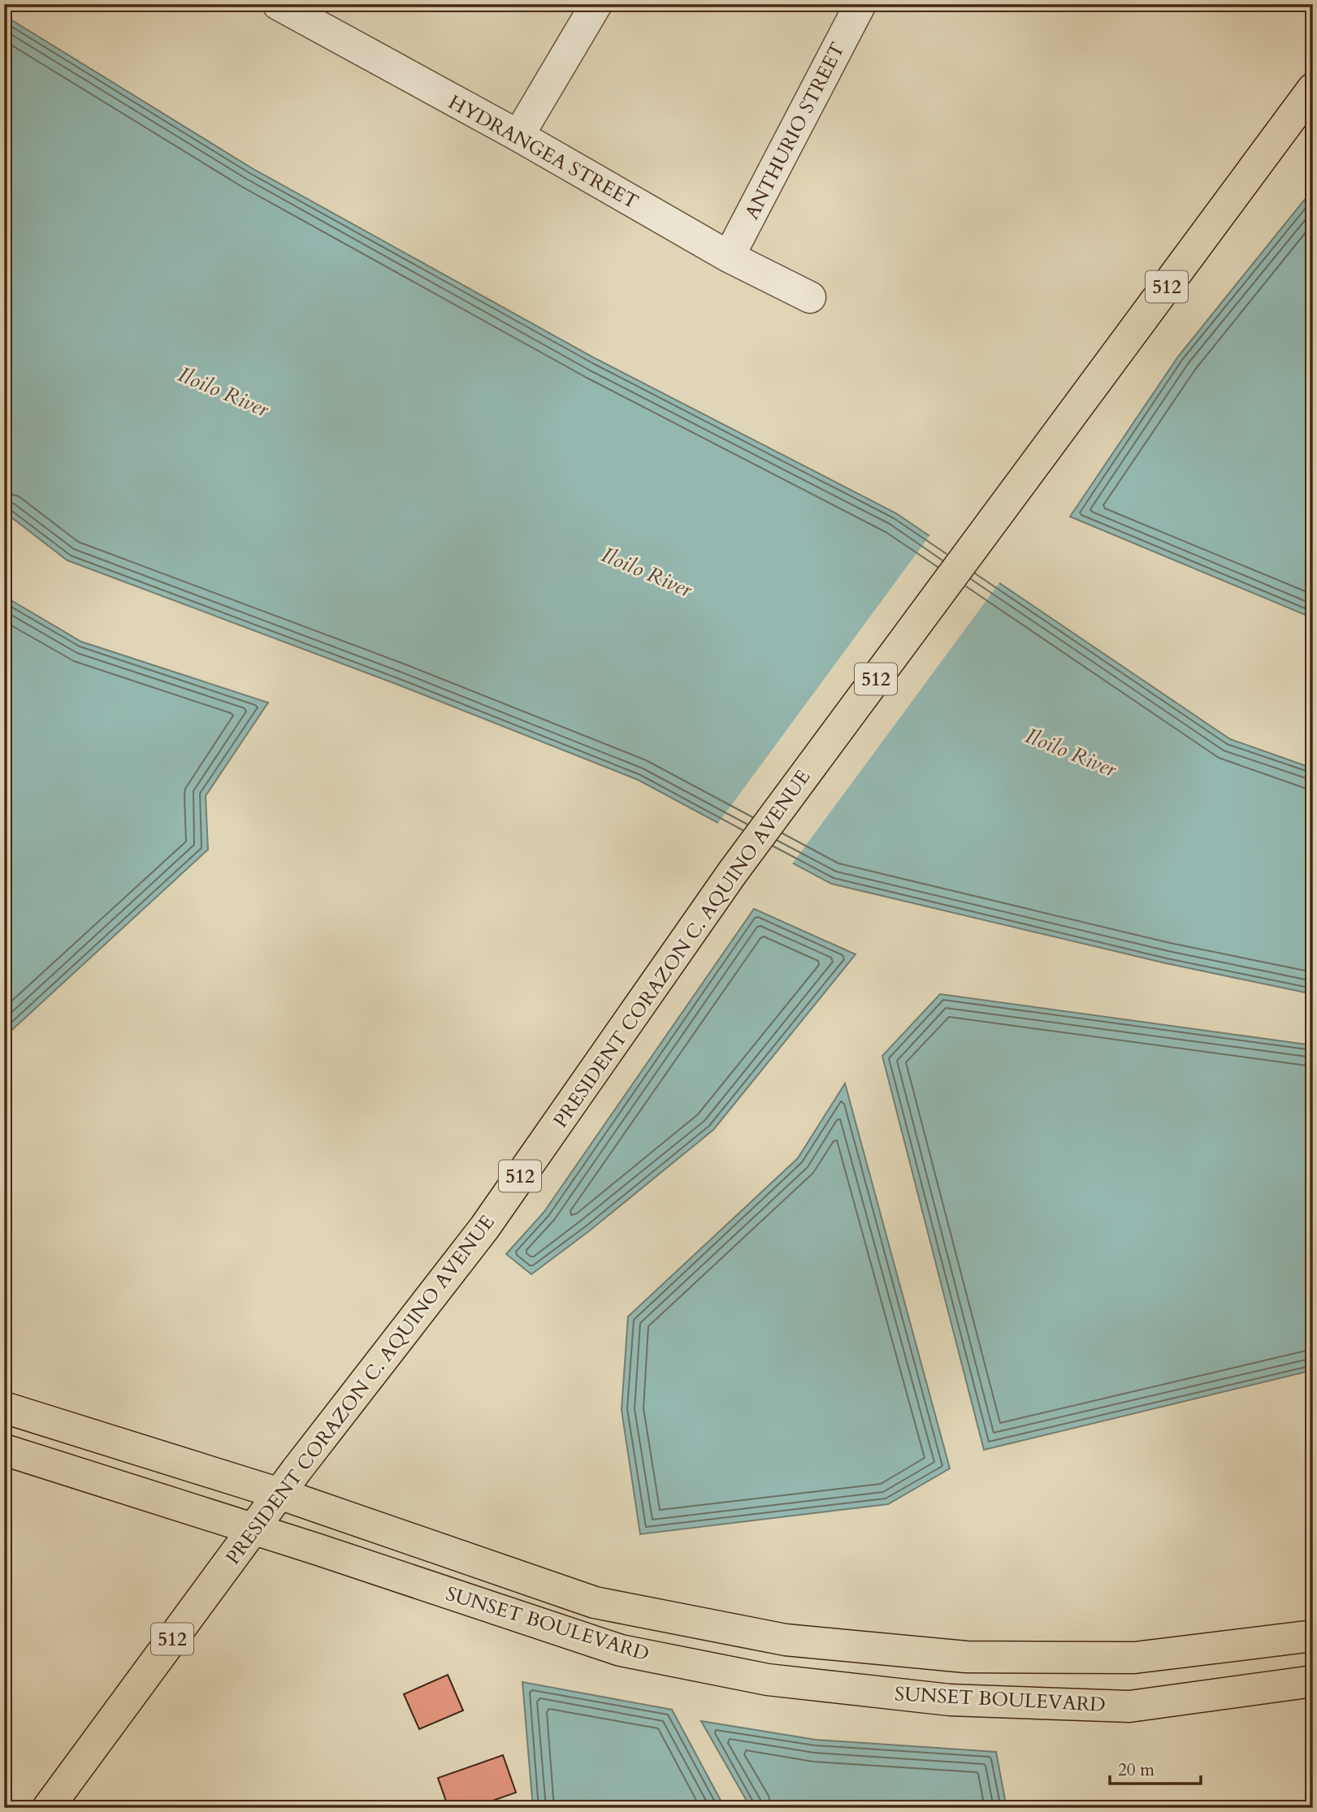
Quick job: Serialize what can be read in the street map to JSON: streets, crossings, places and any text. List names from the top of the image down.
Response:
{
  "streets": {
    "main road": ["512", "PRESIDENT CORAZON C. AQUINO AVENUE", "SUNSET BOULEVARD"],
    "street": ["ANTHURIO STREET", "HYDRANGEA STREET"]
  },
  "crossings": [
    ["ANTHURIO STREET", "HYDRANGEA STREET"],
    ["PRESIDENT CORAZON C. AQUINO AVENUE", "SUNSET BOULEVARD"]
  ],
  "water": ["Iloilo River"],
  "scale_bar": "20 m"
}
